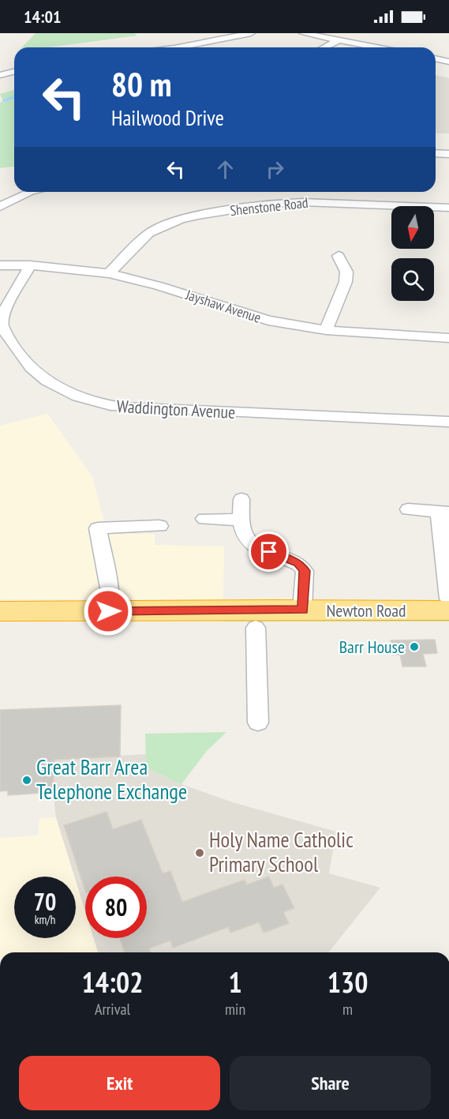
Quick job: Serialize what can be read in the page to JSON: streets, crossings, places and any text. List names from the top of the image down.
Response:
{
  "streets": {
    "highway": ["Newton Road"],
    "street": ["Shenstone Road", "Jayshaw Avenue", "Waddington Avenue"]
  },
  "crossings": [
    ["Shenstone Road", "Jayshaw Avenue"],
    ["Jayshaw Avenue", "Waddington Avenue"]
  ],
  "places": ["Barr House", "Great Barr Area Telephone Exchange", "Holy Name Catholic Primary School"],
  "north": "bottom",
  "page": {
    "status": "14:01",
    "turn": ["80 m", "Hailwood Drive"],
    "speed": "70 km/h",
    "limit": "80",
    "eta": [
      "14:02",
      "Arrival",
      "1",
      "min",
      "130",
      "m"
    ],
    "buttons": ["Exit", "Share"]
  }
}
